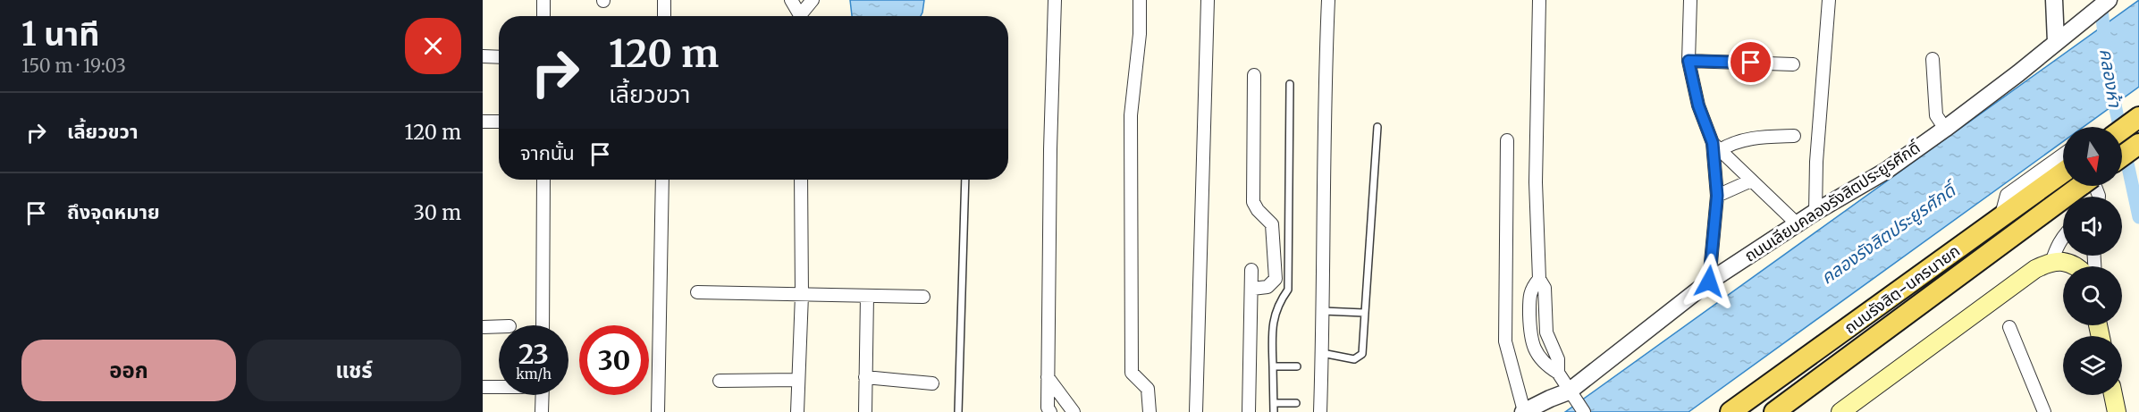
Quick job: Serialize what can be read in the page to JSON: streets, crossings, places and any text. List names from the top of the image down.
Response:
{
  "streets": {
    "main road": ["ถนนรังสิต-นครนายก"],
    "street": ["ถนนเลียบคลองรังสิตประยูรศักดิ์"]
  },
  "water": ["คลองห้า", "คลองรังสิตประยูรศักดิ์"],
  "north": "bottom",
  "page": {
    "heading": ["1 นาที", "150 m · 19:03"],
    "turn": ["120 m", "เลี้ยวขวา"],
    "list": [
      {
        "name": "เลี้ยวขวา",
        "value": "120 m"
      },
      {
        "name": "ถึงจุดหมาย",
        "value": "30 m"
      }
    ],
    "then": "จากนั้น",
    "speed": "23 km/h",
    "limit": "30",
    "buttons": ["ออก", "แชร์"]
  }
}
